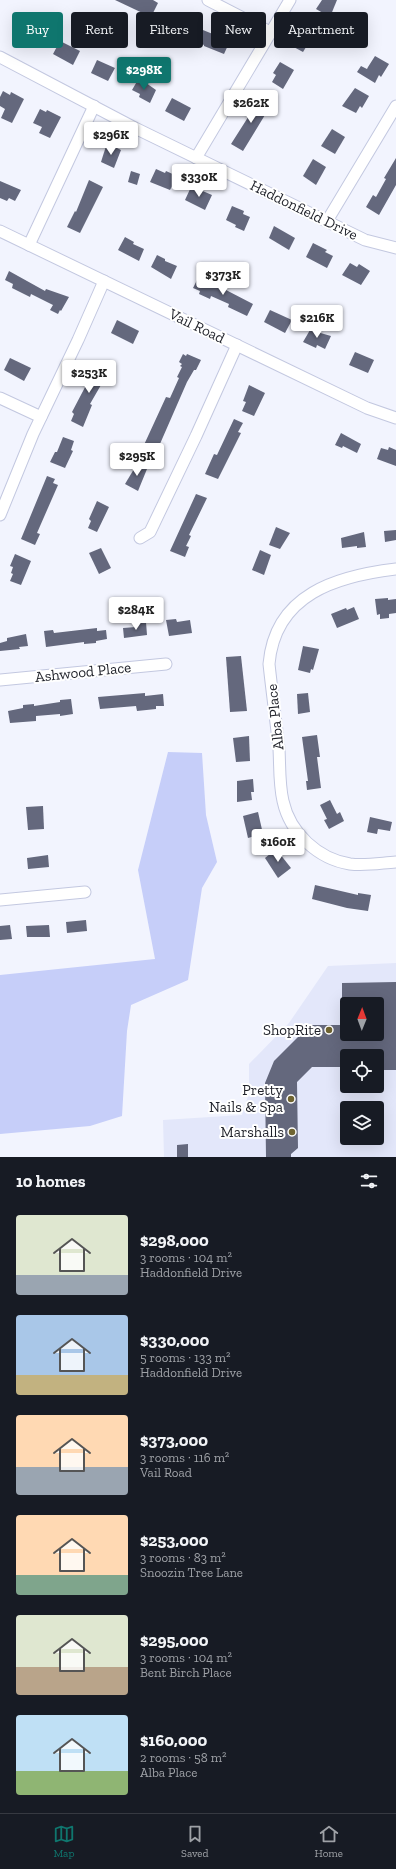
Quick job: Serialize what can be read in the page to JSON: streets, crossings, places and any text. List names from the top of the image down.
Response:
{
  "streets": {
    "street": [
      "Haddonfield Drive",
      "Vail Road",
      "Ashwood Place",
      "Alba Place"
    ]
  },
  "places": ["ShopRite", "Pretty Nails & Spa", "Marshalls"],
  "north": "top",
  "page": {
    "chip": [
      "Buy",
      "Rent",
      "Filters",
      "New",
      "Apartment"
    ],
    "price": [
      "$298K",
      "$262K",
      "$296K",
      "$330K",
      "$373K",
      "$216K",
      "$253K",
      "$295K",
      "$284K",
      "$160K"
    ],
    "heading": "10 homes",
    "list": [
      {
        "name": "$298,000",
        "note": "3 rooms · 104 m² · Haddonfield Drive"
      },
      {
        "name": "$330,000",
        "note": "5 rooms · 133 m² · Haddonfield Drive"
      },
      {
        "name": "$373,000",
        "note": "3 rooms · 116 m² · Vail Road"
      },
      {
        "name": "$253,000",
        "note": "3 rooms · 83 m² · Snoozin Tree Lane"
      },
      {
        "name": "$295,000",
        "note": "3 rooms · 104 m² · Bent Birch Place"
      },
      {
        "name": "$160,000",
        "note": "2 rooms · 58 m² · Alba Place"
      }
    ],
    "tabs": ["Map", "Saved", "Home"]
  }
}
